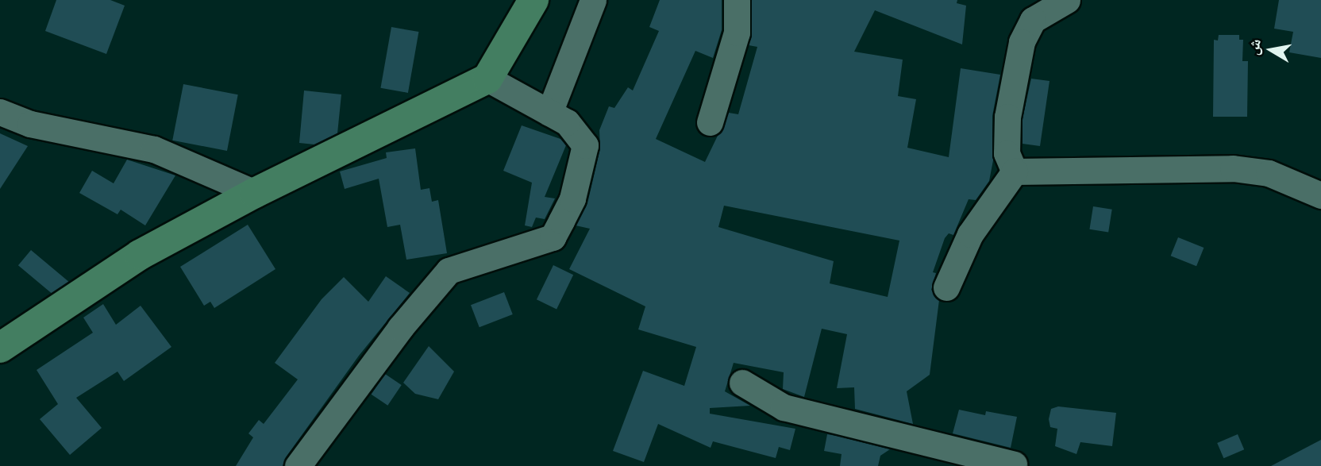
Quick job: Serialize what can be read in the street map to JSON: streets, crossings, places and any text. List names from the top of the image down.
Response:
{
  "north": "left"
}
